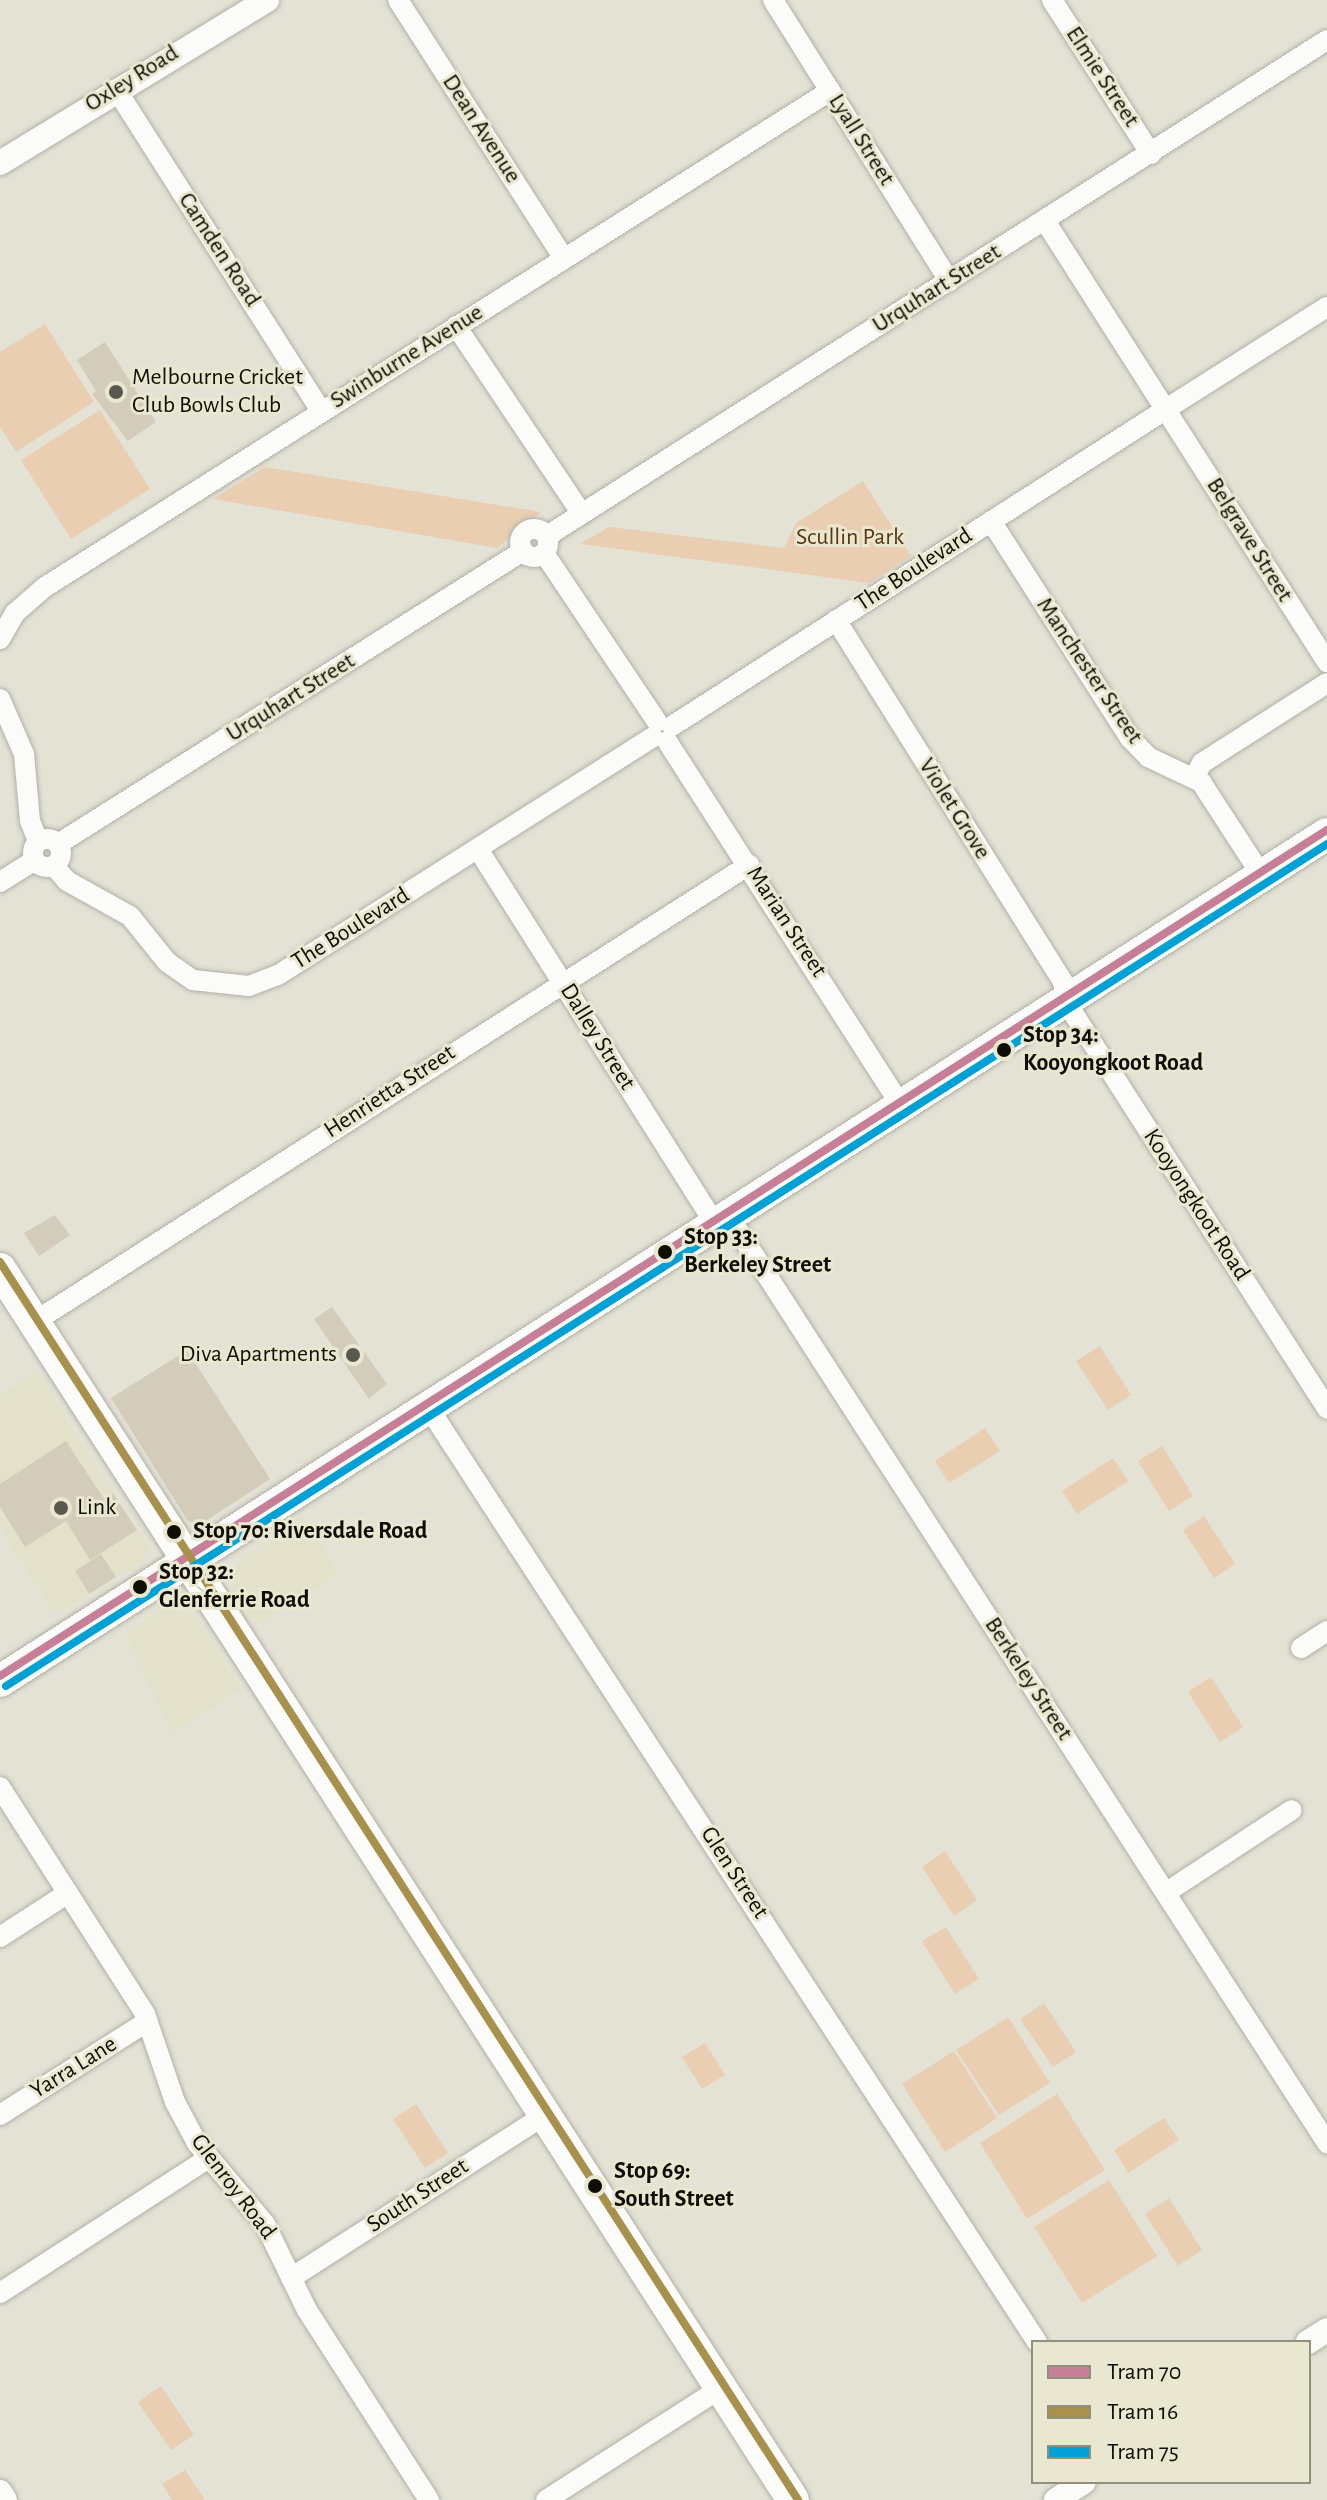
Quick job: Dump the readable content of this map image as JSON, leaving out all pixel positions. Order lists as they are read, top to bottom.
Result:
{
  "streets": {
    "street": [
      "Elmie Street",
      "Oxley Road",
      "Dean Avenue",
      "Lyall Street",
      "Camden Road",
      "Urquhart Street",
      "Swinburne Avenue",
      "Belgrave Street",
      "The Boulevard",
      "Manchester Street",
      "Violet Grove",
      "Marian Street",
      "Dalley Street",
      "Henrietta Street",
      "Kooyongkoot Road",
      "Berkeley Street",
      "Glen Street",
      "Yarra Lane",
      "Glenroy Road",
      "South Street"
    ]
  },
  "crossings": [
    ["Elmie Street", "Urquhart Street"],
    ["Oxley Road", "Camden Road"],
    ["Dean Avenue", "Swinburne Avenue"],
    ["Lyall Street", "Urquhart Street"],
    ["Lyall Street", "Swinburne Avenue"],
    ["Camden Road", "Swinburne Avenue"],
    ["Urquhart Street", "Belgrave Street"],
    ["Urquhart Street", "The Boulevard"],
    ["Urquhart Street", "Marian Street"],
    ["Belgrave Street", "The Boulevard"],
    ["The Boulevard", "Manchester Street"],
    ["The Boulevard", "Violet Grove"],
    ["The Boulevard", "Marian Street"],
    ["The Boulevard", "Dalley Street"],
    ["Violet Grove", "Kooyongkoot Road"],
    ["Marian Street", "Henrietta Street"],
    ["Dalley Street", "Henrietta Street"],
    ["Dalley Street", "Berkeley Street"],
    ["Yarra Lane", "Glenroy Road"],
    ["Glenroy Road", "South Street"]
  ],
  "parks": ["Scullin Park"],
  "places": [
    "Melbourne Cricket Club Bowls Club",
    "Stop 34: Kooyongkoot Road",
    "Stop 33: Berkeley Street",
    "Diva Apartments",
    "Link",
    "Stop 70: Riversdale Road",
    "Stop 32: Glenferrie Road",
    "Stop 69: South Street"
  ],
  "lines": ["tram line 70", "tram line 75", "tram line 16"],
  "legend": ["Tram 70", "Tram 16", "Tram 75"]
}
